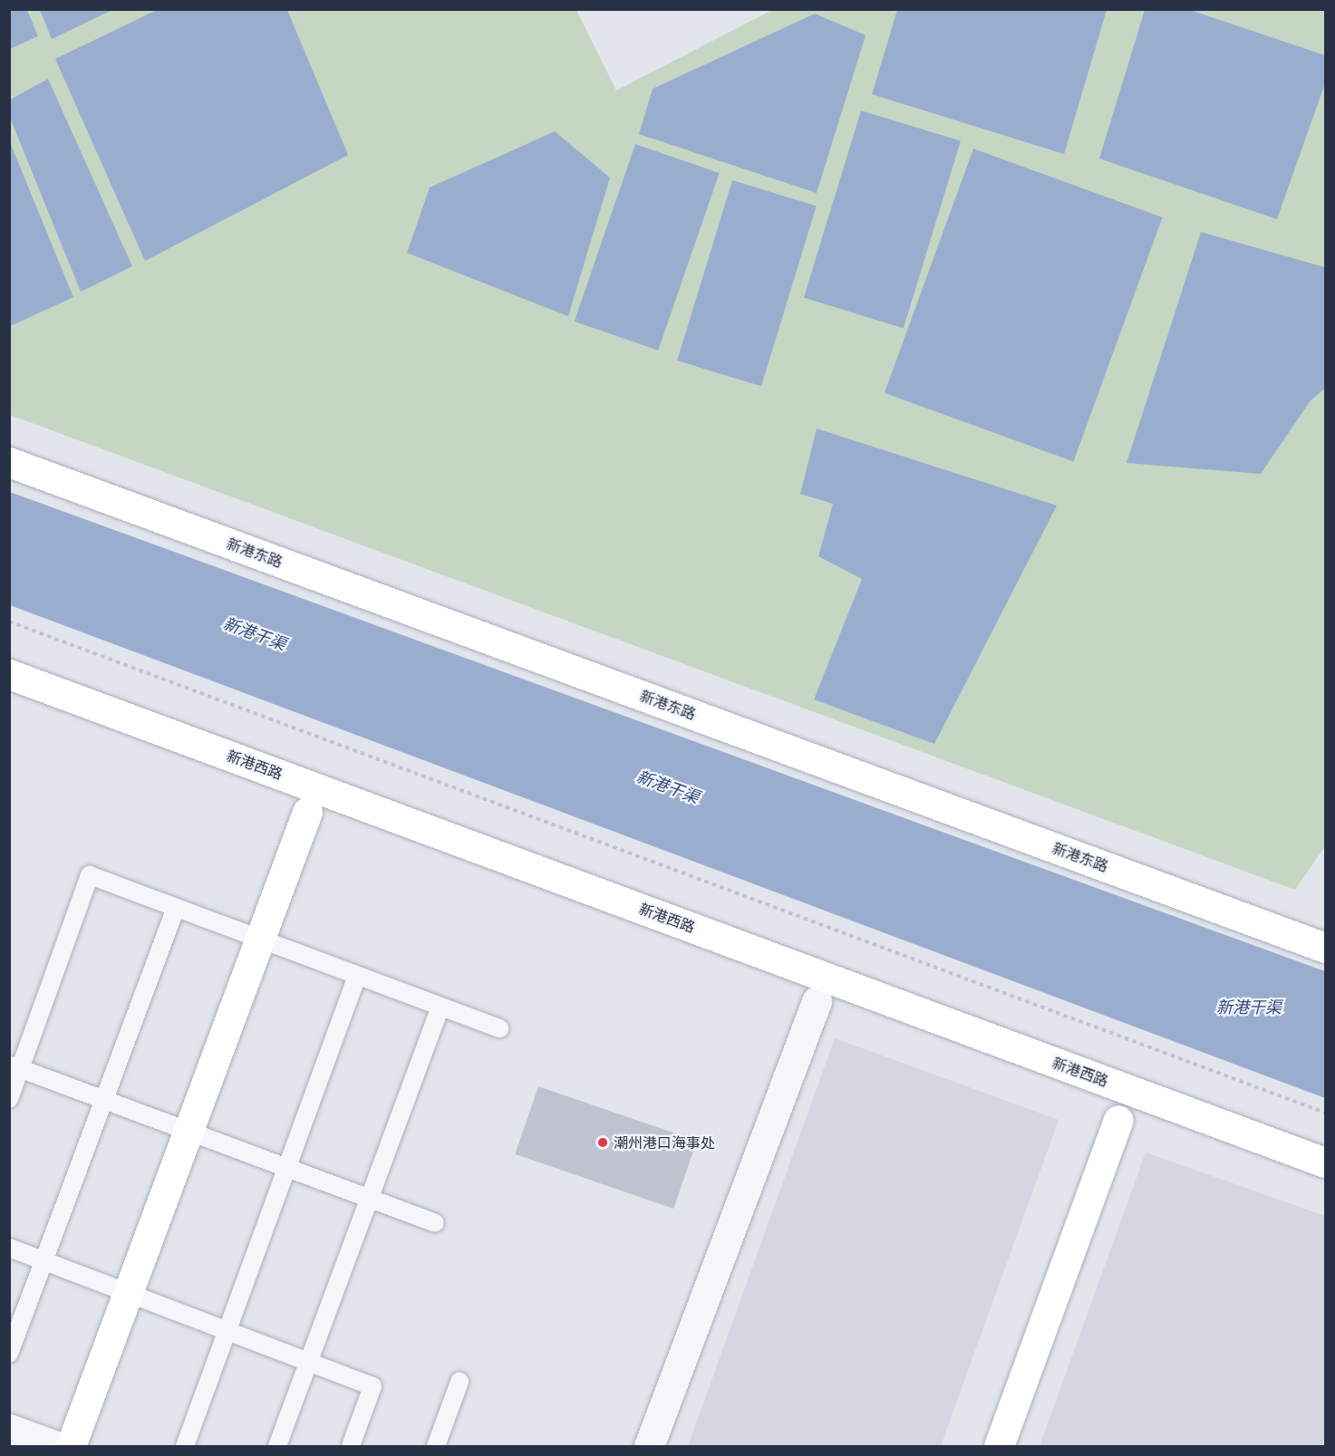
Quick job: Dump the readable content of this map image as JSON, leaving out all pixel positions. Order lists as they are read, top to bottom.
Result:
{
  "streets": {
    "main road": ["新港东路", "新港西路"]
  },
  "water": ["新港干渠"],
  "places": ["潮州港口海事处"]
}
